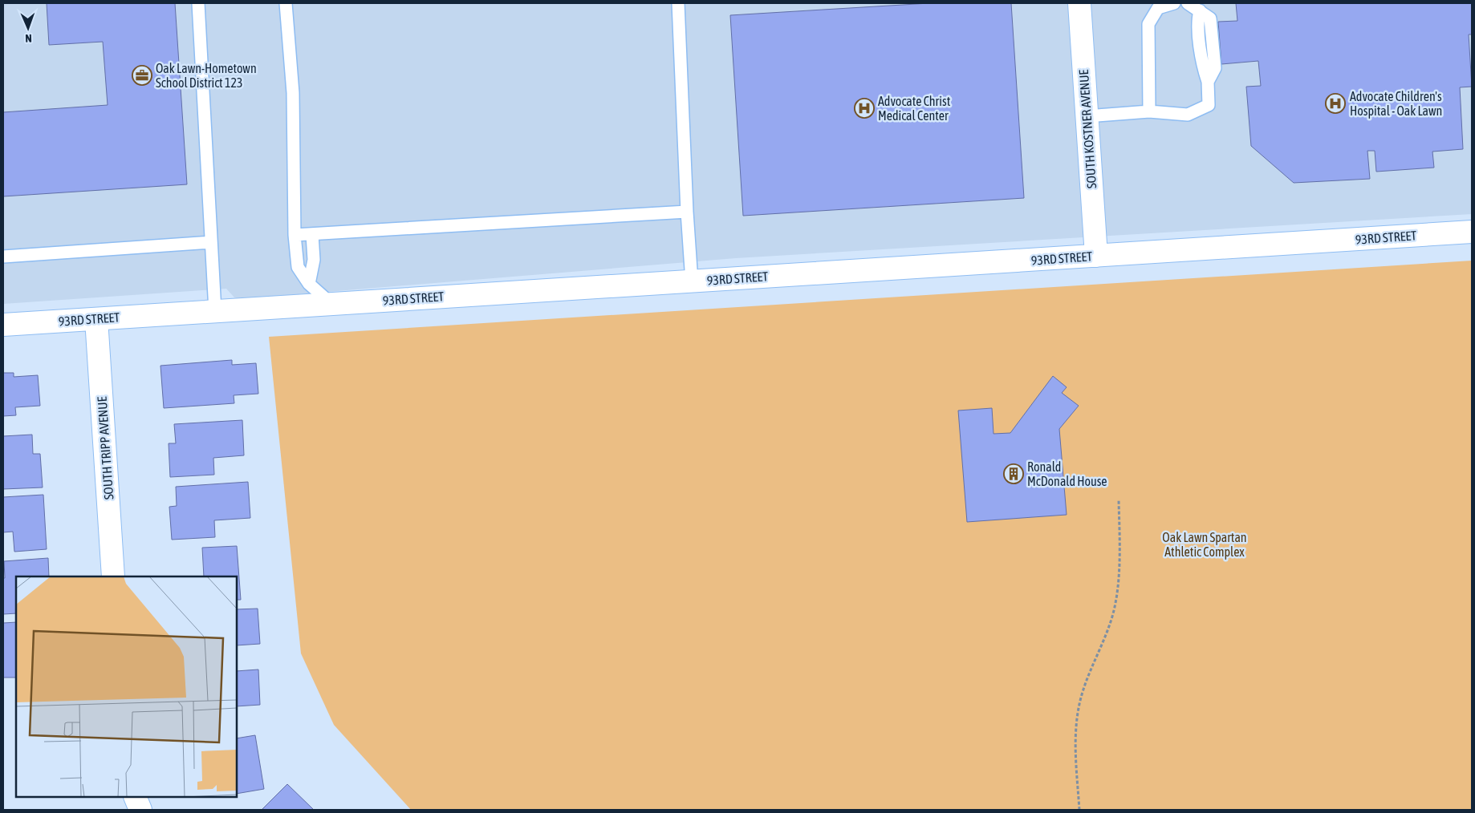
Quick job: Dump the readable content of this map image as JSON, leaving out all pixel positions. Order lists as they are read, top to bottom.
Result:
{
  "streets": {
    "street": ["SOUTH KOSTNER AVENUE", "93RD STREET", "SOUTH TRIPP AVENUE"]
  },
  "crossings": [
    ["SOUTH KOSTNER AVENUE", "93RD STREET"],
    ["93RD STREET", "SOUTH TRIPP AVENUE"]
  ],
  "parks": ["Oak Lawn Spartan Athletic Complex"],
  "places": {
    "office": ["Oak Lawn-Hometown School District 123"],
    "hospital": ["Advocate Children's Hospital - Oak Lawn", "Advocate Christ Medical Center"],
    "building": ["Ronald McDonald House"]
  },
  "north": "bottom"
}
